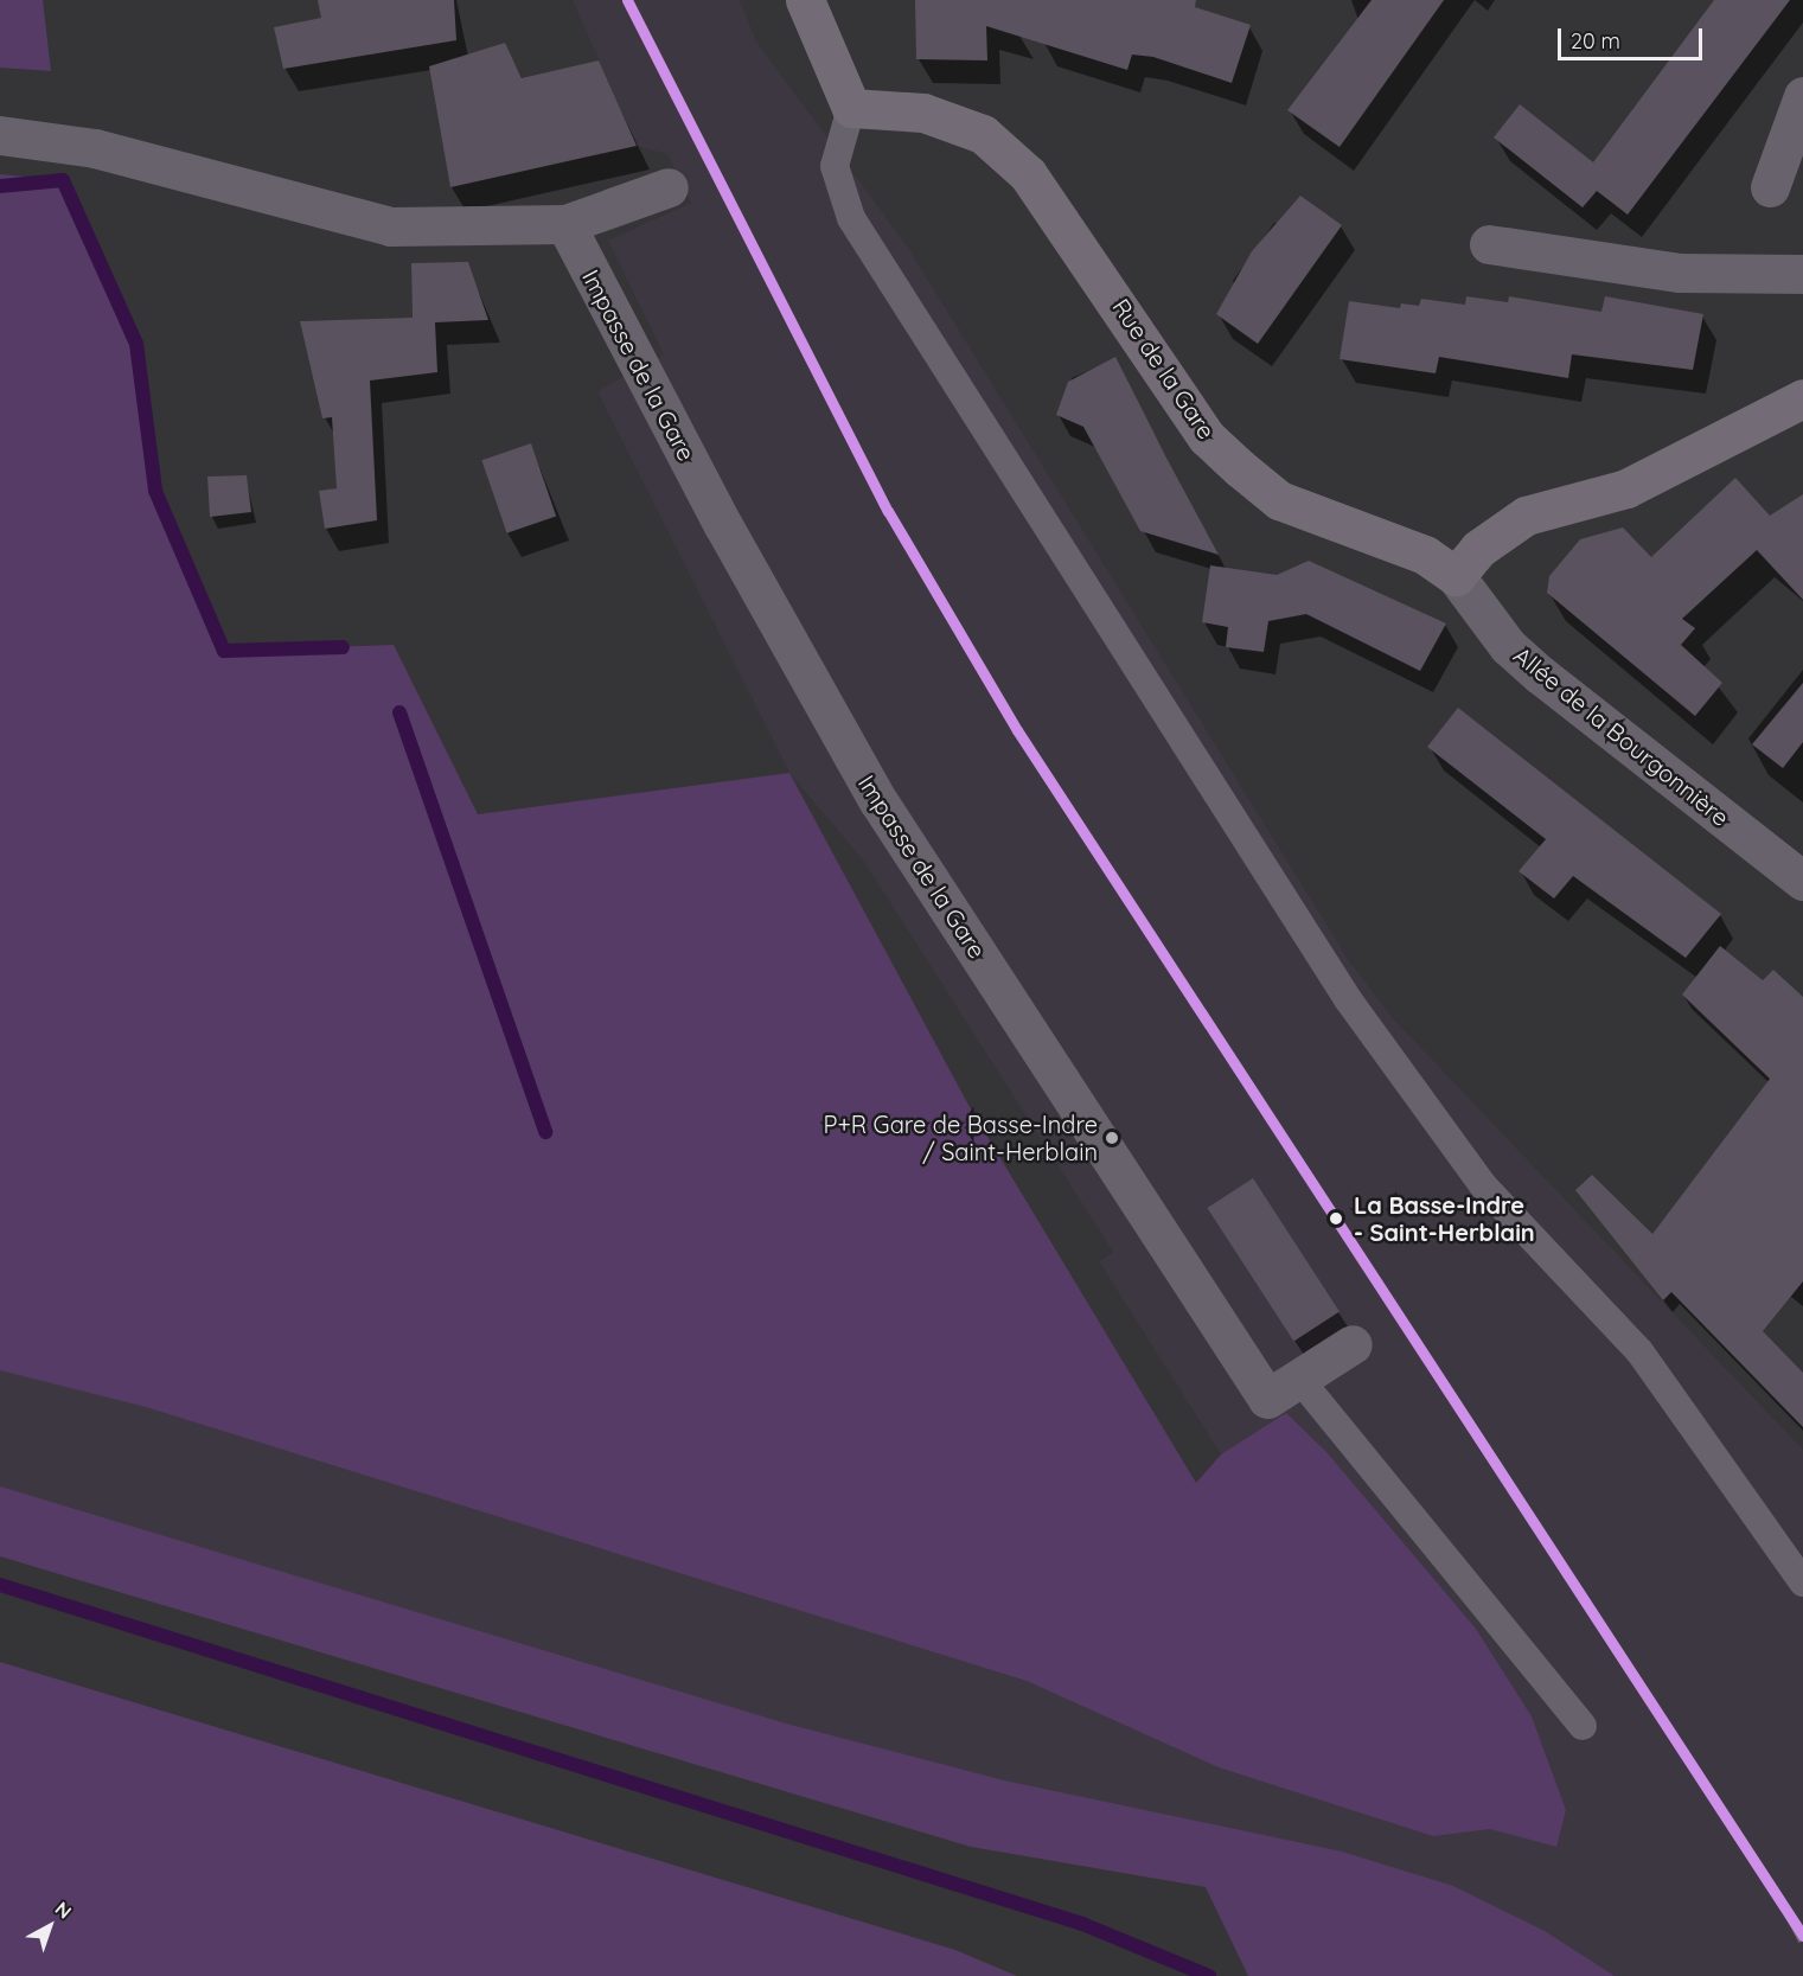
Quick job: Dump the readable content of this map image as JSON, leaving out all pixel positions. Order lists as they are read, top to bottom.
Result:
{
  "streets": {
    "street": ["Impasse de la Gare", "Rue de la Gare", "Allée de la Bourgonnière"]
  },
  "crossings": [
    ["Rue de la Gare", "Allée de la Bourgonnière"]
  ],
  "places": ["P+R Gare de Basse-Indre / Saint-Herblain", "La Basse-Indre - Saint-Herblain"],
  "scale_bar": "20 m",
  "north": "top right"
}
